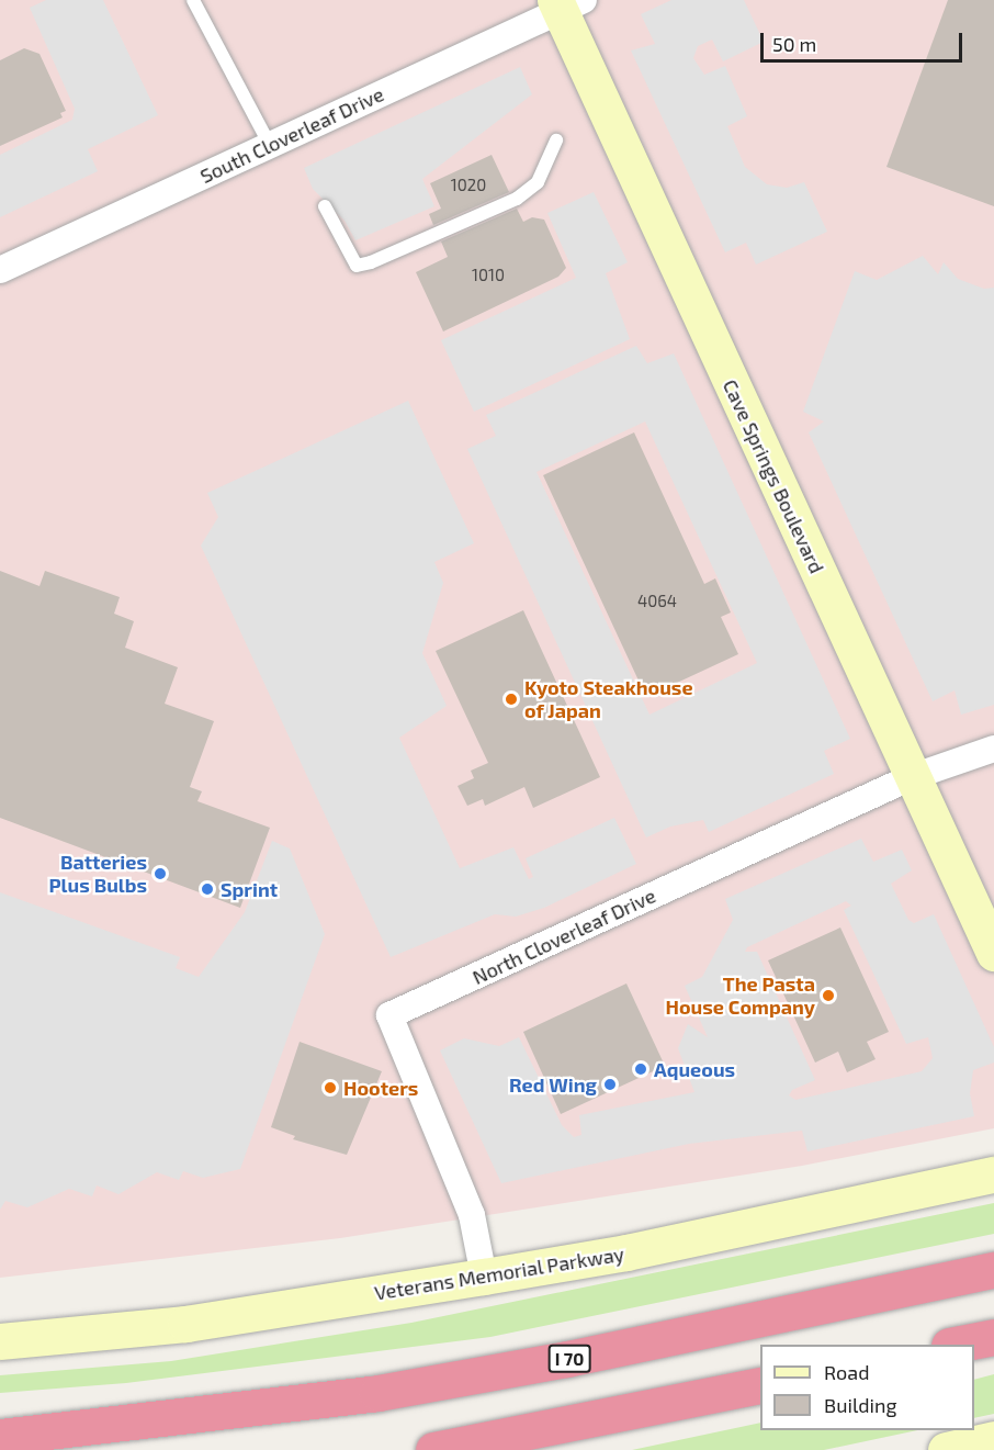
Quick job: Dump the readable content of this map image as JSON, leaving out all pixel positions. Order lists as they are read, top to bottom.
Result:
{
  "streets": {
    "highway": ["I 70"],
    "street": [
      "South Cloverleaf Drive",
      "Cave Springs Boulevard",
      "North Cloverleaf Drive",
      "Veterans Memorial Parkway"
    ]
  },
  "crossings": [
    ["South Cloverleaf Drive", "Cave Springs Boulevard"],
    ["Cave Springs Boulevard", "North Cloverleaf Drive"],
    ["North Cloverleaf Drive", "Veterans Memorial Parkway"]
  ],
  "places": [
    "Kyoto Steakhouse of Japan",
    "Batteries Plus Bulbs",
    "Sprint",
    "The Pasta House Company",
    "Aqueous",
    "Red Wing",
    "Hooters"
  ],
  "house_numbers": ["1020", "1010", "4064"],
  "legend": ["Road", "Building"],
  "scale_bar": "50 m"
}
